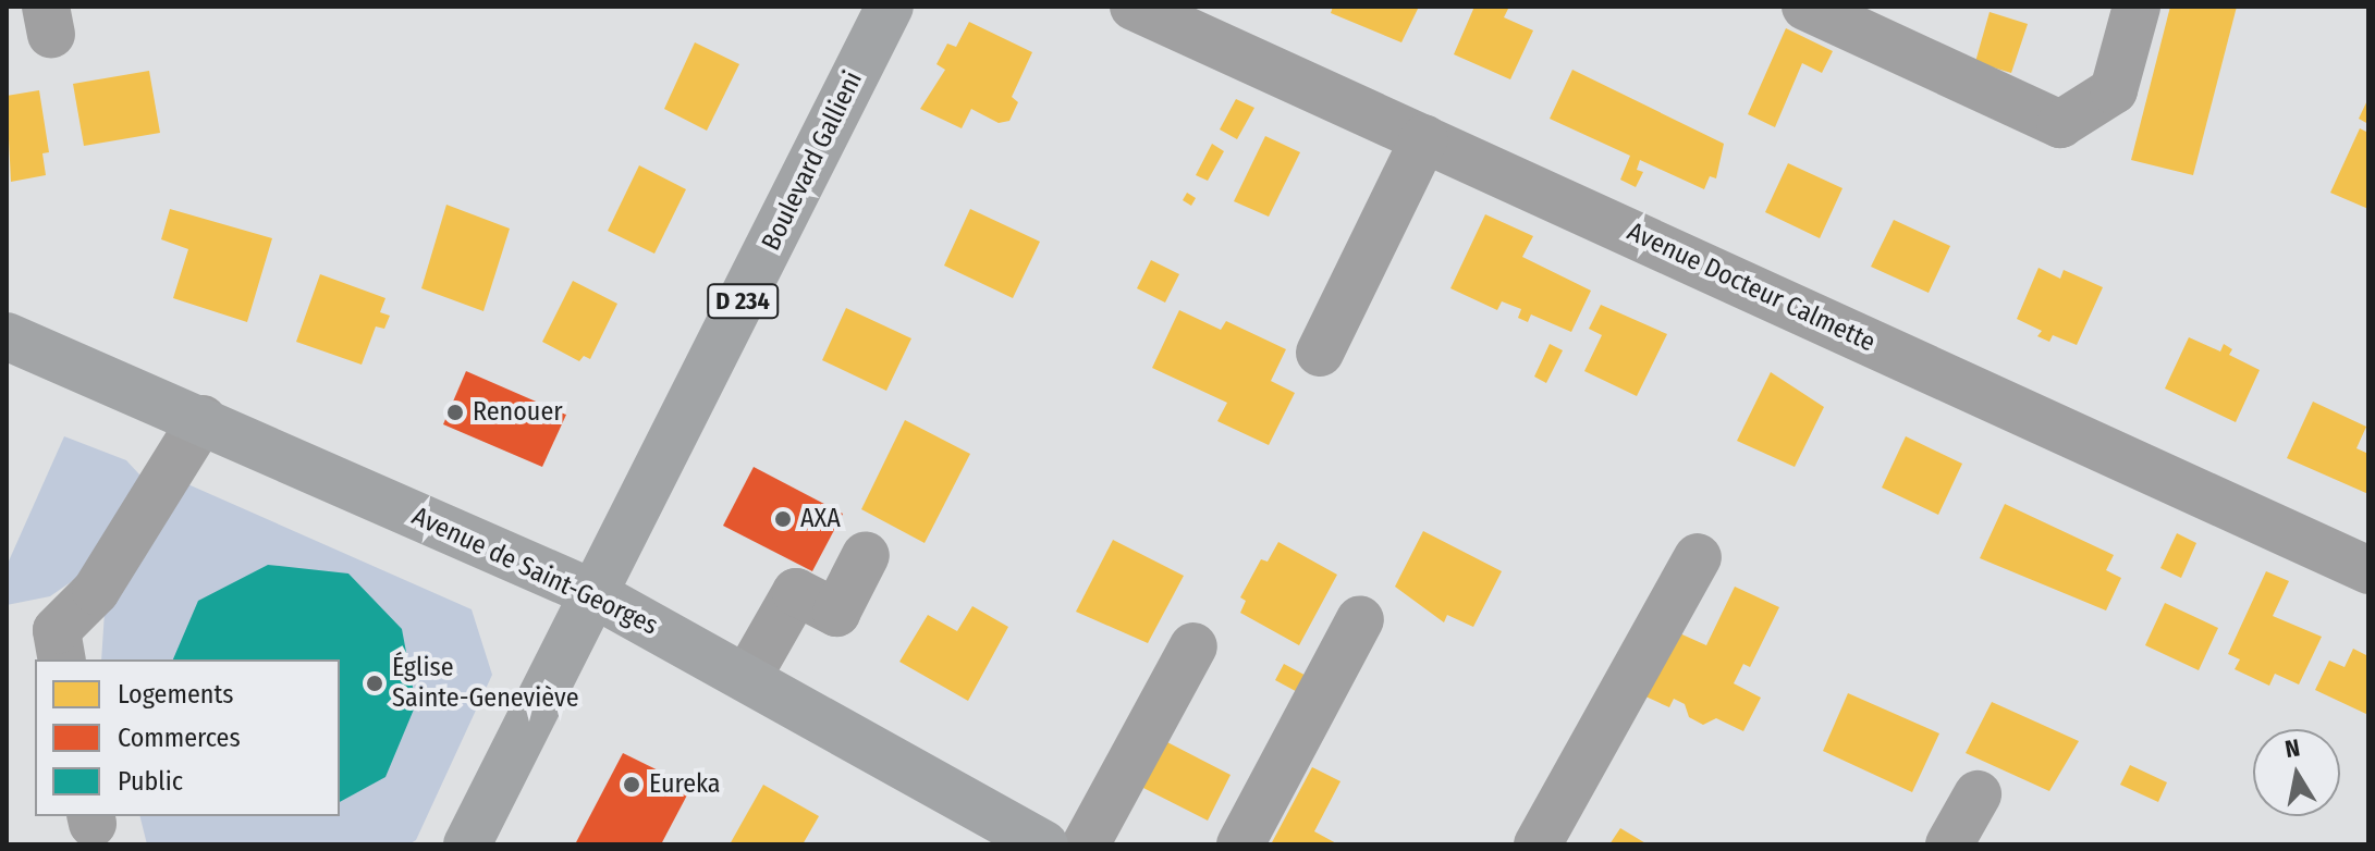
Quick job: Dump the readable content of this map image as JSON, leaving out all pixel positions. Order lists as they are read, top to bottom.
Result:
{
  "streets": {
    "main road": ["Boulevard Gallieni", "D 234", "Avenue de Saint-Georges"],
    "street": ["Avenue Docteur Calmette"]
  },
  "crossings": [
    ["Boulevard Gallieni", "D 234"],
    ["Boulevard Gallieni", "Avenue de Saint-Georges"],
    ["D 234", "Avenue de Saint-Georges"]
  ],
  "places": [
    "Renouer",
    "AXA",
    "Église Sainte-Geneviève",
    "Eureka"
  ],
  "legend": ["Logements", "Commerces", "Public"],
  "north": "top"
}
